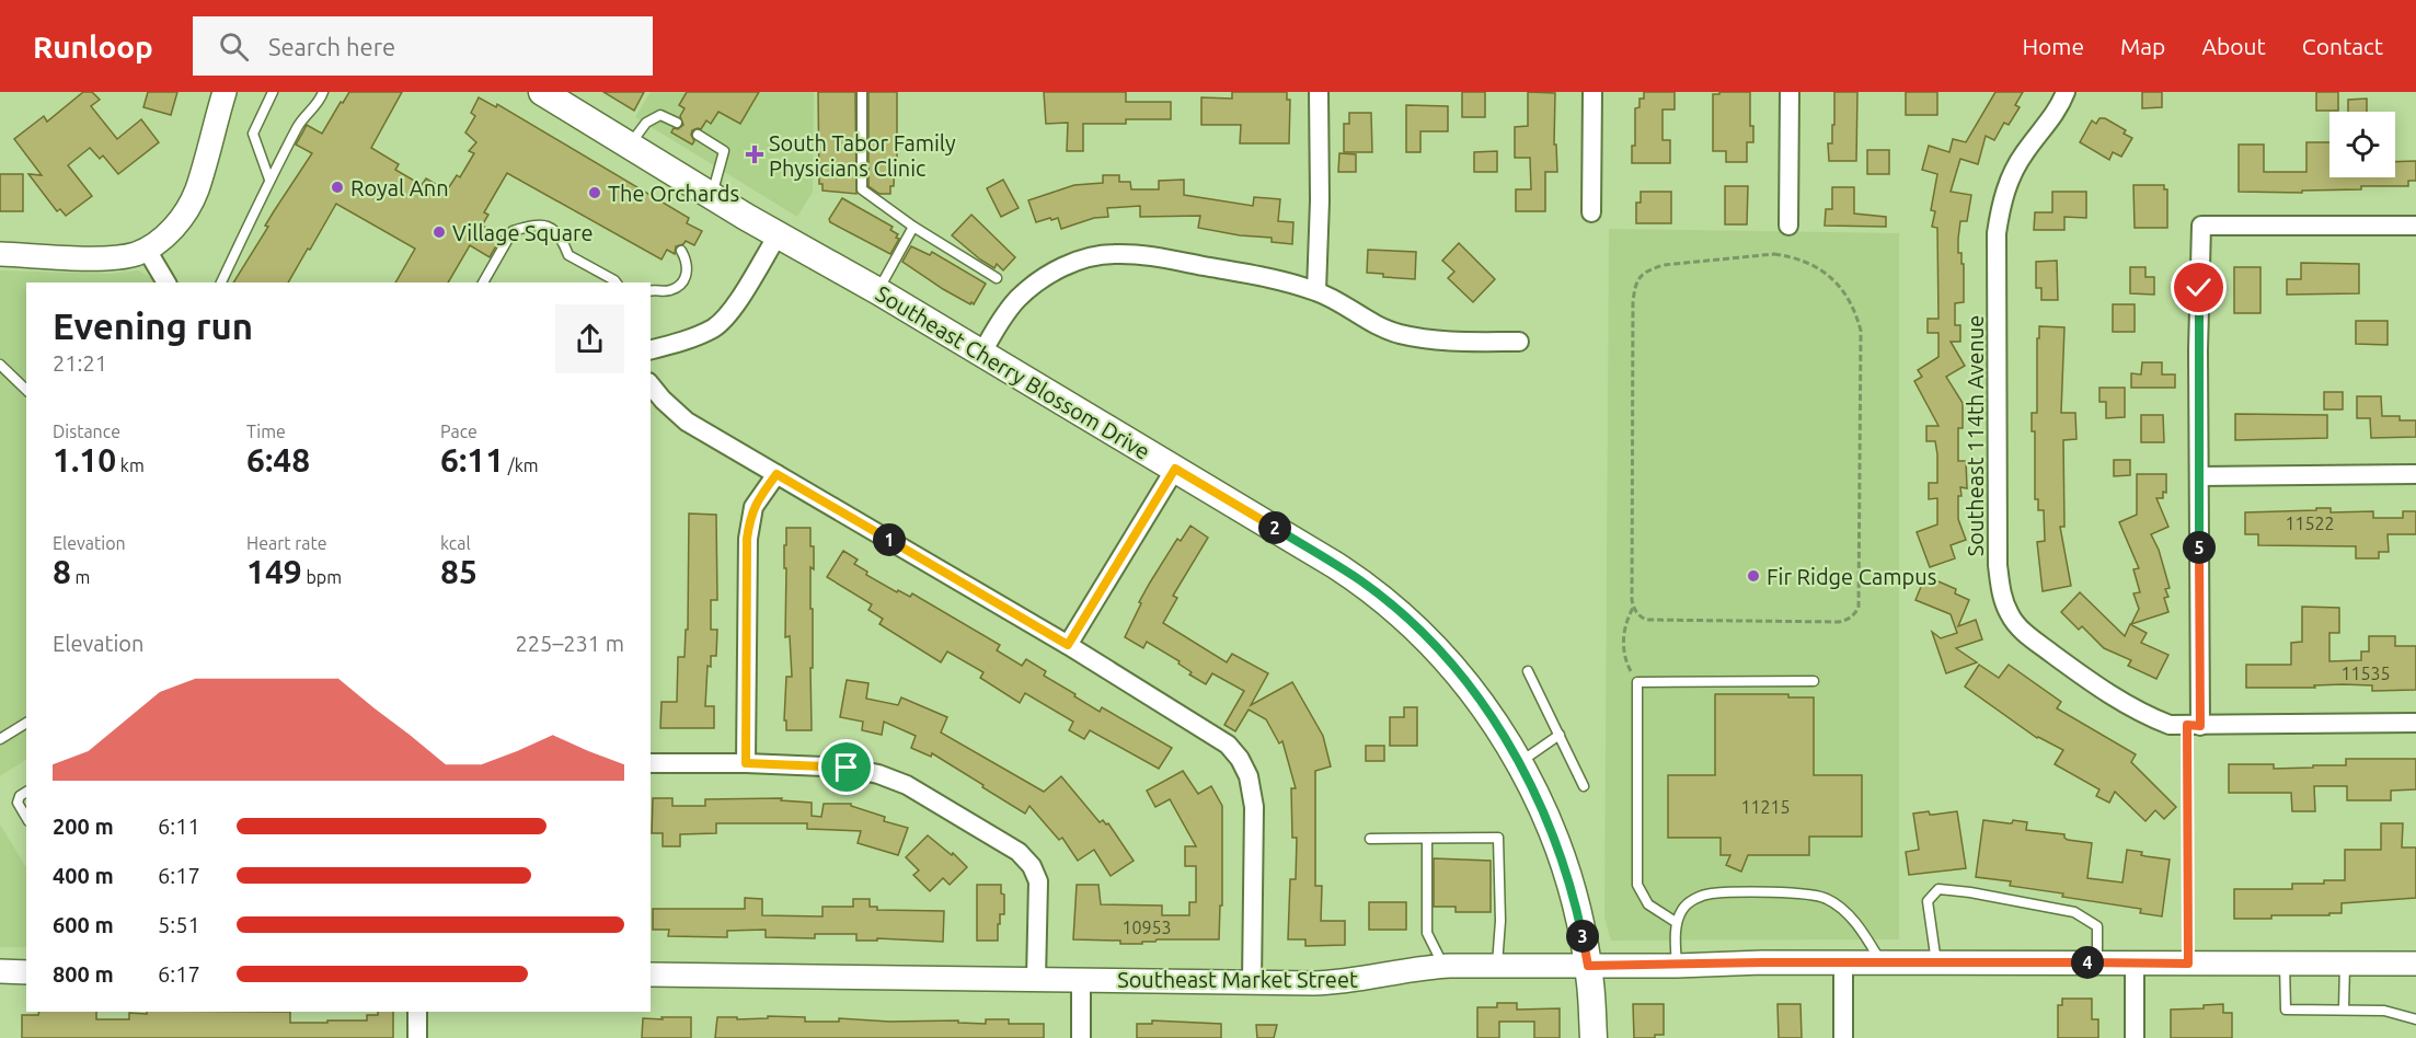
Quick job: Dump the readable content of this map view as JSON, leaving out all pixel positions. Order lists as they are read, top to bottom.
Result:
{
  "streets": {
    "main road": ["Southeast Cherry Blossom Drive"],
    "street": ["Southeast 114th Avenue", "Southeast Market Street"]
  },
  "crossings": [
    ["Southeast Cherry Blossom Drive", "Southeast Market Street"]
  ],
  "places": {
    "health": ["South Tabor Family Physicians Clinic"],
    "other": [
      "Royal Ann",
      "The Orchards",
      "Village Square",
      "Fir Ridge Campus"
    ]
  },
  "house_numbers": [
    "11522",
    "11535",
    "11215",
    "10953"
  ],
  "page": {
    "header": "Runloop",
    "search": "Search here",
    "nav": [
      "Home",
      "Map",
      "About",
      "Contact"
    ],
    "heading": ["Evening run", "21:21"],
    "stats": [
      ["Distance", "1.10 km"],
      ["Time", "6:48"],
      ["Pace", "6:11 /km"],
      ["Elevation", "8 m"],
      ["Heart rate", "149 bpm"],
      ["kcal", "85"]
    ],
    "pins": [
      "2",
      "1",
      "5",
      "3",
      "4"
    ],
    "chart": ["Elevation", "225–231 m"],
    "list": [
      {
        "name": "200 m",
        "note": "6:11"
      },
      {
        "name": "400 m",
        "note": "6:17"
      },
      {
        "name": "600 m",
        "note": "5:51"
      },
      {
        "name": "800 m",
        "note": "6:17"
      }
    ]
  }
}
